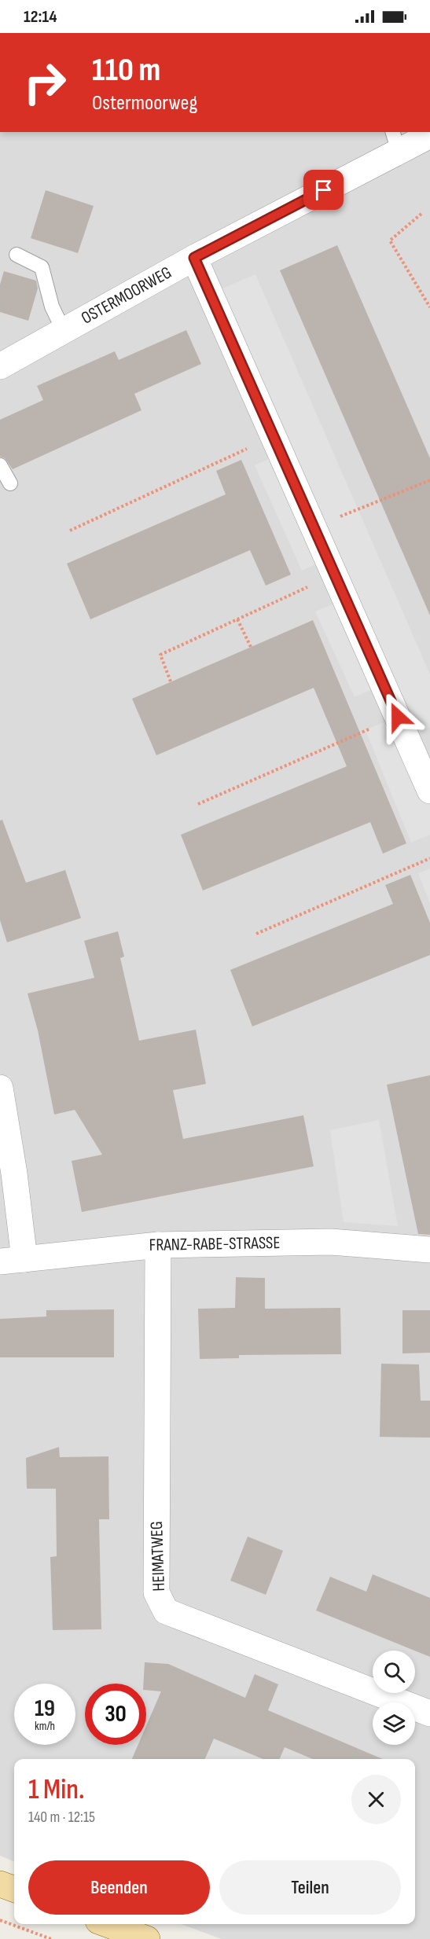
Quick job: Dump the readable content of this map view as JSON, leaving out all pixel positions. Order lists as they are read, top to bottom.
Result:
{
  "streets": {
    "street": ["OSTERMOORWEG", "FRANZ-RABE-STRASSE", "HEIMATWEG"]
  },
  "crossings": [
    ["FRANZ-RABE-STRASSE", "HEIMATWEG"]
  ],
  "page": {
    "status": "12:14",
    "turn": ["110 m", "Ostermoorweg"],
    "speed": "19 km/h",
    "limit": "30",
    "heading": ["1 Min.", "140 m · 12:15"],
    "buttons": ["Beenden", "Teilen"]
  }
}
